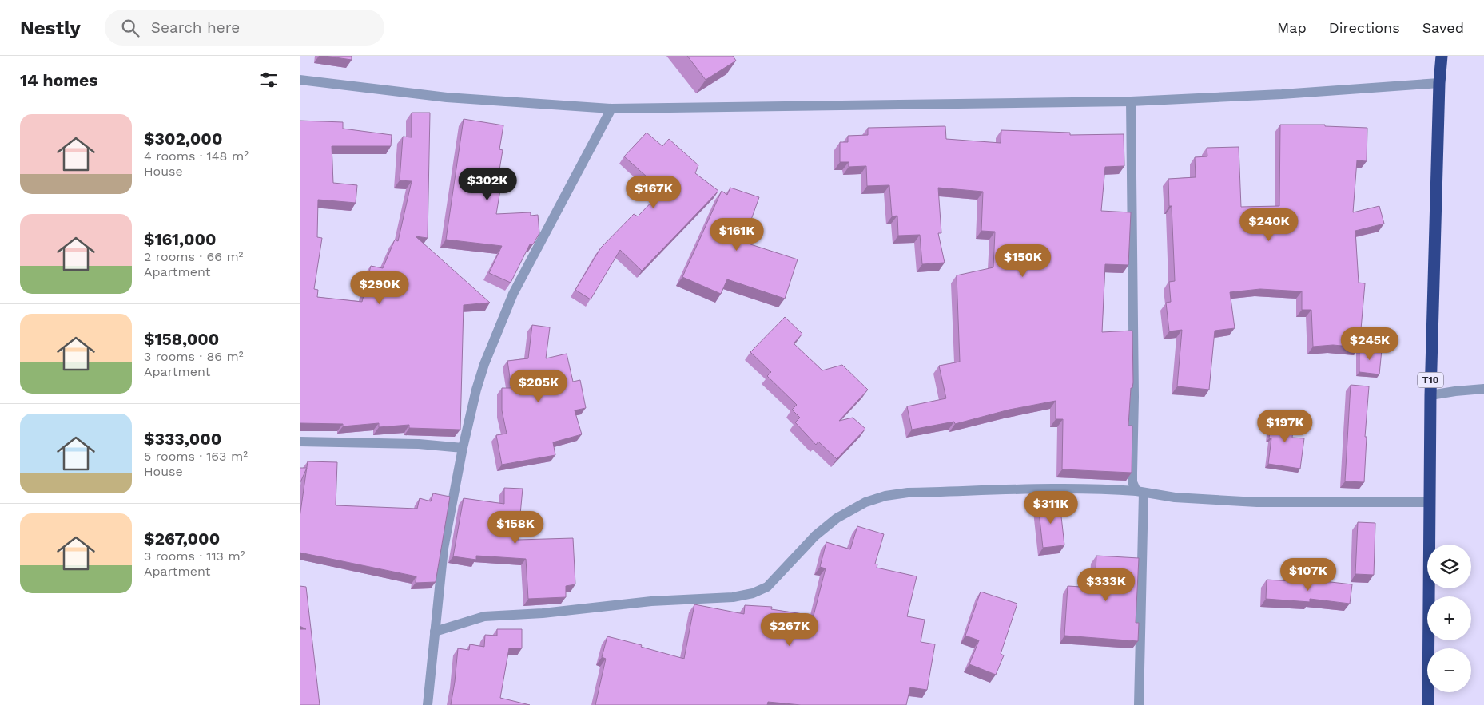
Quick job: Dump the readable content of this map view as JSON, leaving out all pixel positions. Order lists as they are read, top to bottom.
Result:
{
  "streets": {
    "highway": ["T10"]
  },
  "page": {
    "header": "Nestly",
    "search": "Search here",
    "nav": ["Map", "Directions", "Saved"],
    "heading": "14 homes",
    "list": [
      {
        "name": "$302,000",
        "note": "4 rooms · 148 m² · House"
      },
      {
        "name": "$161,000",
        "note": "2 rooms · 66 m² · Apartment"
      },
      {
        "name": "$158,000",
        "note": "3 rooms · 86 m² · Apartment"
      },
      {
        "name": "$333,000",
        "note": "5 rooms · 163 m² · House"
      },
      {
        "name": "$267,000",
        "note": "3 rooms · 113 m² · Apartment"
      }
    ],
    "price": [
      "$302K",
      "$167K",
      "$240K",
      "$161K",
      "$150K",
      "$290K",
      "$245K",
      "$205K",
      "$197K",
      "$311K",
      "$158K",
      "$107K",
      "$333K",
      "$267K"
    ],
    "map_buttons": ["+", "−"]
  }
}
